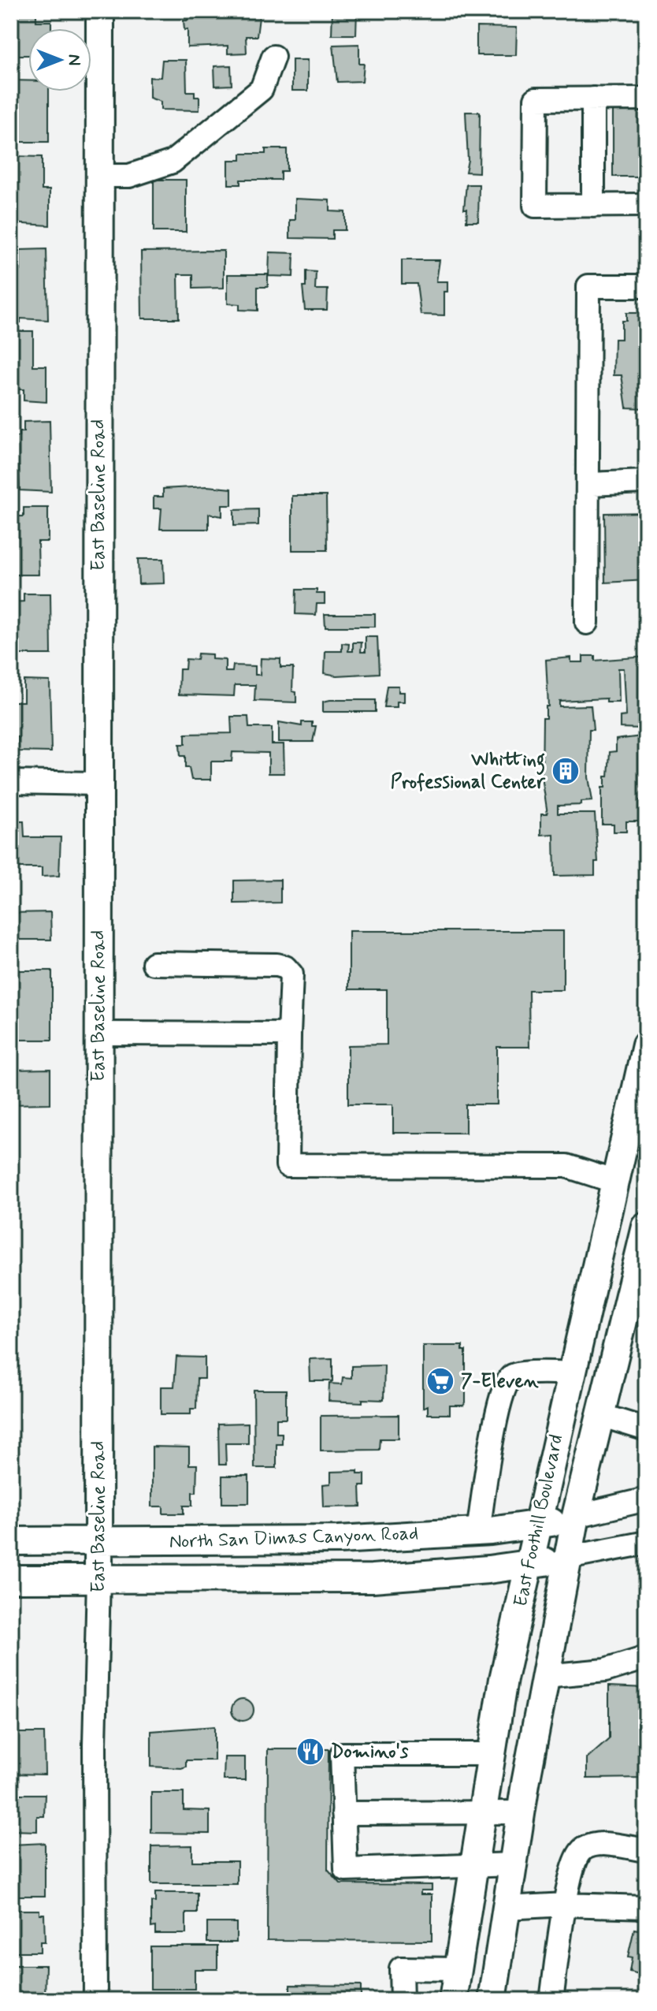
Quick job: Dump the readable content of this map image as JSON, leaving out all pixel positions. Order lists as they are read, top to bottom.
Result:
{
  "streets": {
    "main road": ["East Baseline Road", "East Foothill Boulevard", "North San Dimas Canyon Road"]
  },
  "crossings": [
    ["East Baseline Road", "North San Dimas Canyon Road"],
    ["East Foothill Boulevard", "North San Dimas Canyon Road"]
  ],
  "places": {
    "building": ["Whitting Professional Center"],
    "supermarket": ["7-Eleven"],
    "restaurant": ["Domino's"]
  },
  "north": "right"
}
